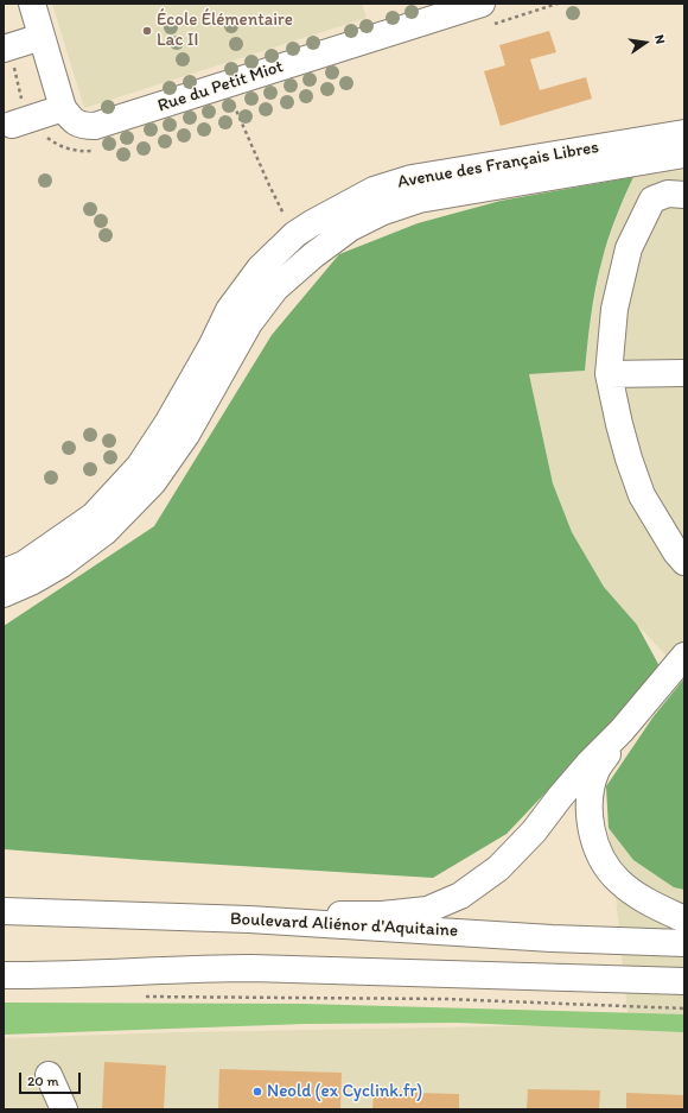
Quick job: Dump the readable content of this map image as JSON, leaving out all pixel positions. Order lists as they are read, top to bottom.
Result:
{
  "streets": {
    "main road": ["Rue du Petit Miot", "Avenue des Français Libres", "Boulevard Aliénor d'Aquitaine"]
  },
  "places": ["École Élémentaire Lac II", "Neold (ex Cyclink.fr)"],
  "scale_bar": "20 m",
  "north": "right"
}
